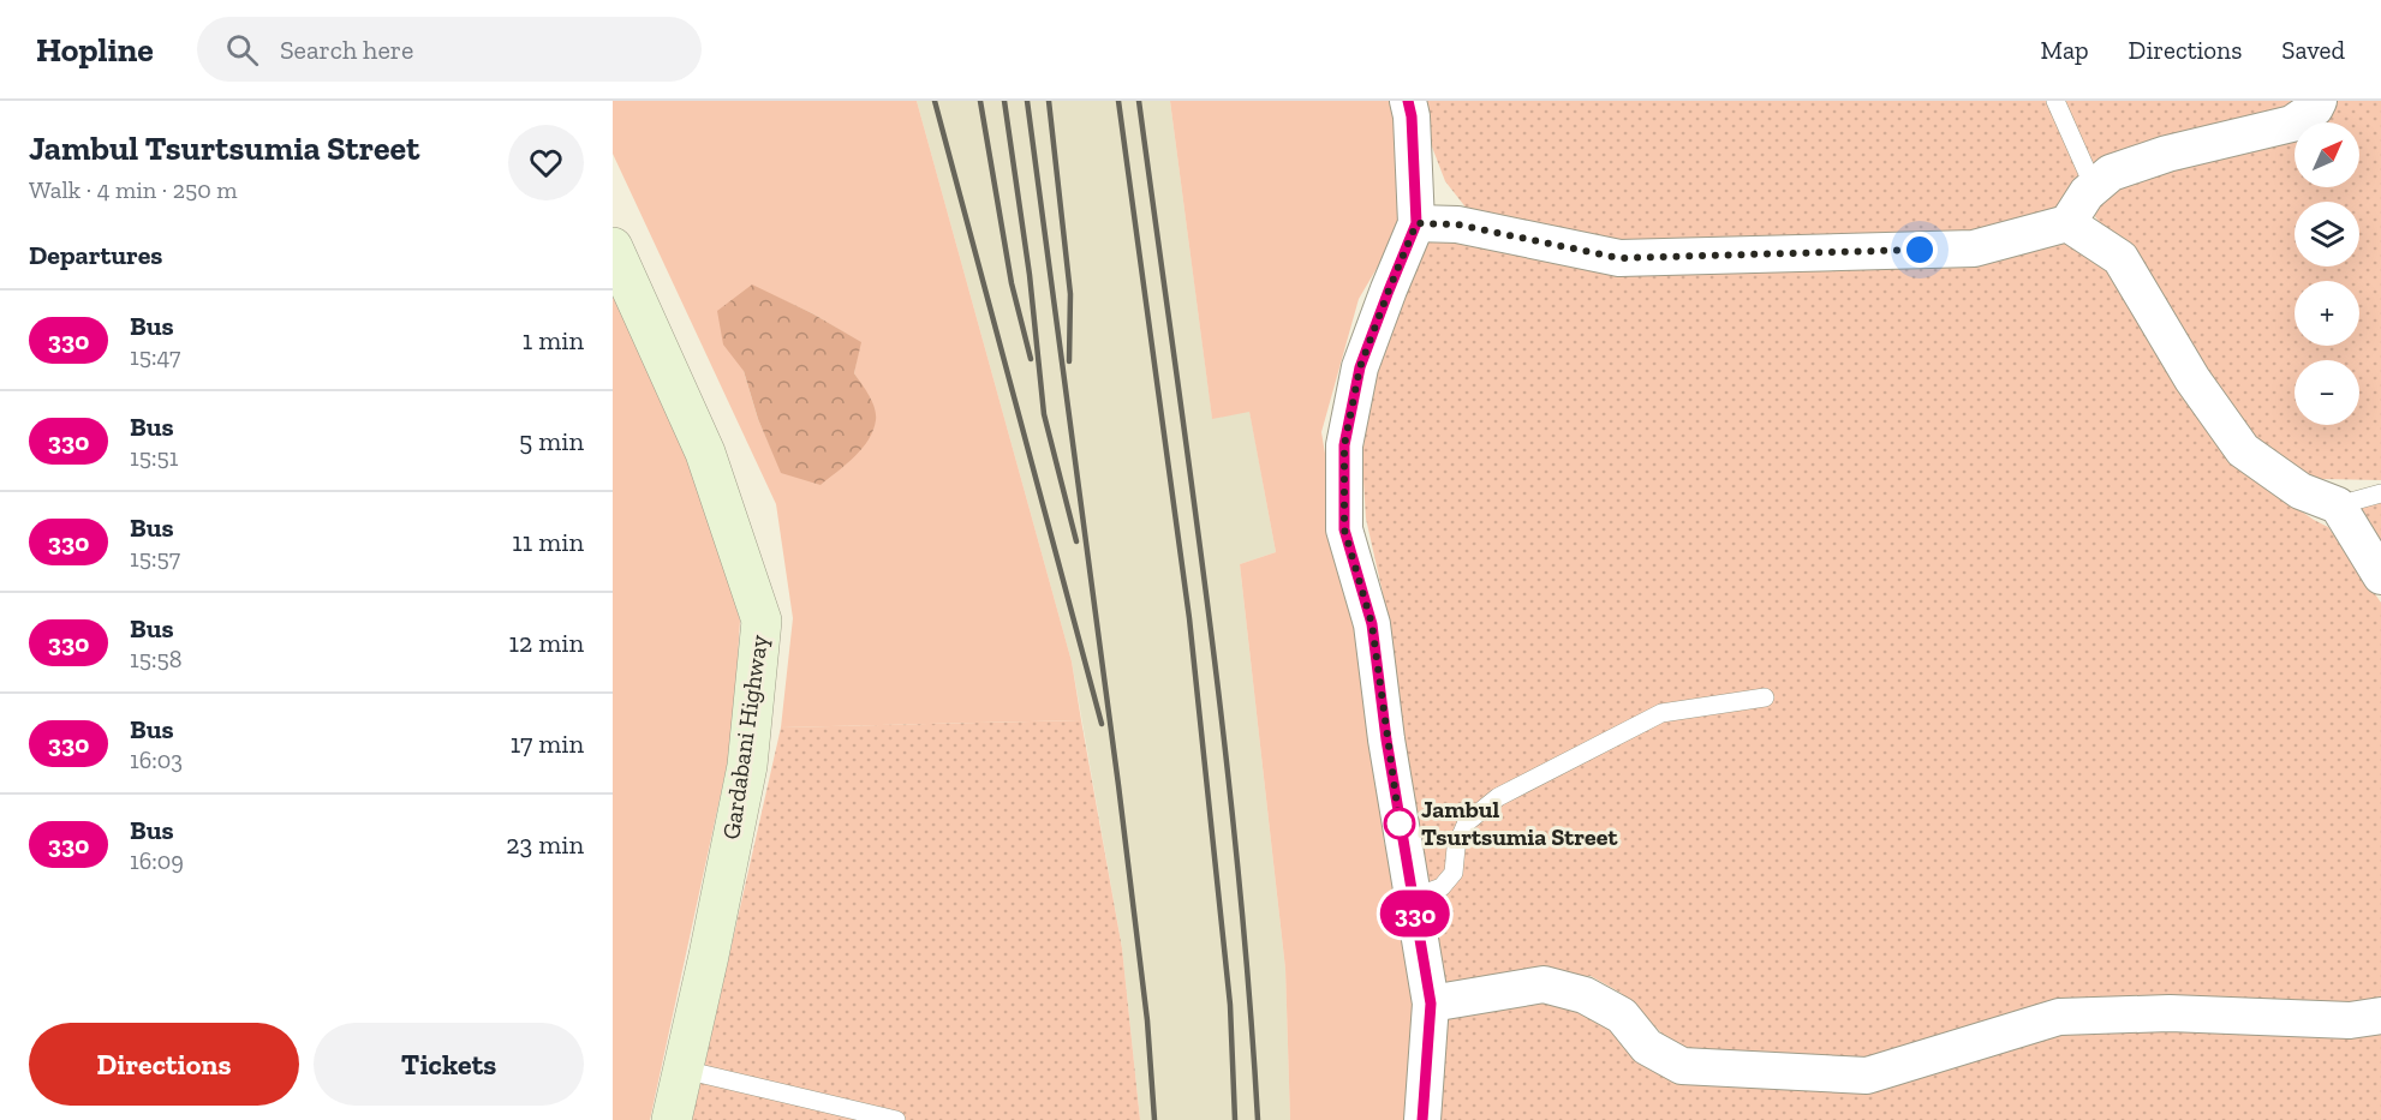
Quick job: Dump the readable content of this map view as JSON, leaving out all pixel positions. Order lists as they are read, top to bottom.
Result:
{
  "streets": {
    "main road": ["Gardabani Highway"]
  },
  "places": ["Jambul Tsurtsumia Street"],
  "lines": ["bus line 330"],
  "north": "top right",
  "page": {
    "header": "Hopline",
    "search": "Search here",
    "nav": ["Map", "Directions", "Saved"],
    "heading": [
      ["Jambul Tsurtsumia Street", "Walk · 4 min · 250 m"],
      "Departures"
    ],
    "on_map": "330",
    "map_buttons": ["+", "−"],
    "list": [
      {
        "mark": "330",
        "name": "Bus",
        "note": "15:47",
        "value": "1 min"
      },
      {
        "mark": "330",
        "name": "Bus",
        "note": "15:51",
        "value": "5 min"
      },
      {
        "mark": "330",
        "name": "Bus",
        "note": "15:57",
        "value": "11 min"
      },
      {
        "mark": "330",
        "name": "Bus",
        "note": "15:58",
        "value": "12 min"
      },
      {
        "mark": "330",
        "name": "Bus",
        "note": "16:03",
        "value": "17 min"
      },
      {
        "mark": "330",
        "name": "Bus",
        "note": "16:09",
        "value": "23 min"
      }
    ],
    "buttons": ["Directions", "Tickets"]
  }
}
